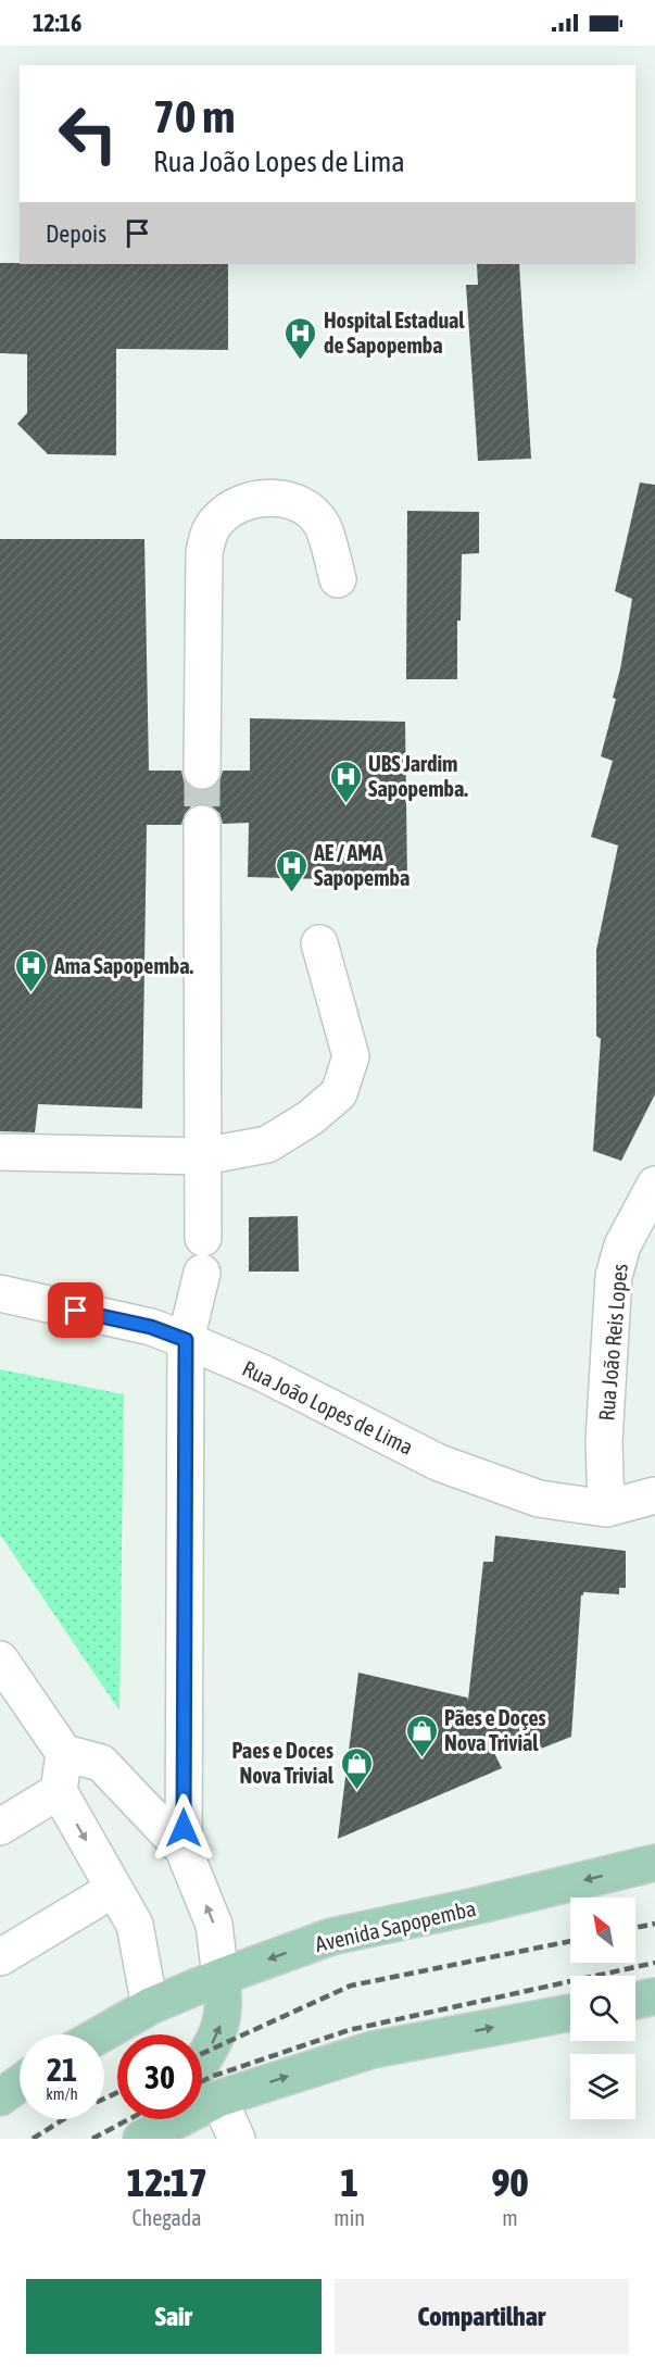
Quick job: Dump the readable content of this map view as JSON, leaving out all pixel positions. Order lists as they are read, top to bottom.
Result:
{
  "streets": {
    "main road": ["Avenida Sapopemba"],
    "street": ["Rua João Reis Lopes", "Rua João Lopes de Lima"]
  },
  "crossings": [
    ["Rua João Reis Lopes", "Rua João Lopes de Lima"]
  ],
  "places": {
    "hospital": [
      "Hospital Estadual de Sapopemba",
      "UBS Jardim Sapopemba.",
      "AE / AMA Sapopemba",
      "Ama Sapopemba."
    ],
    "shop": ["Pães e Doçes Nova Trivial", "Paes e Doces Nova Trivial"]
  },
  "north": "top left",
  "page": {
    "status": "12:16",
    "turn": ["70 m", "Rua João Lopes de Lima"],
    "then": "Depois",
    "speed": "21 km/h",
    "limit": "30",
    "eta": [
      "12:17",
      "Chegada",
      "1",
      "min",
      "90",
      "m"
    ],
    "buttons": ["Sair", "Compartilhar"]
  }
}
